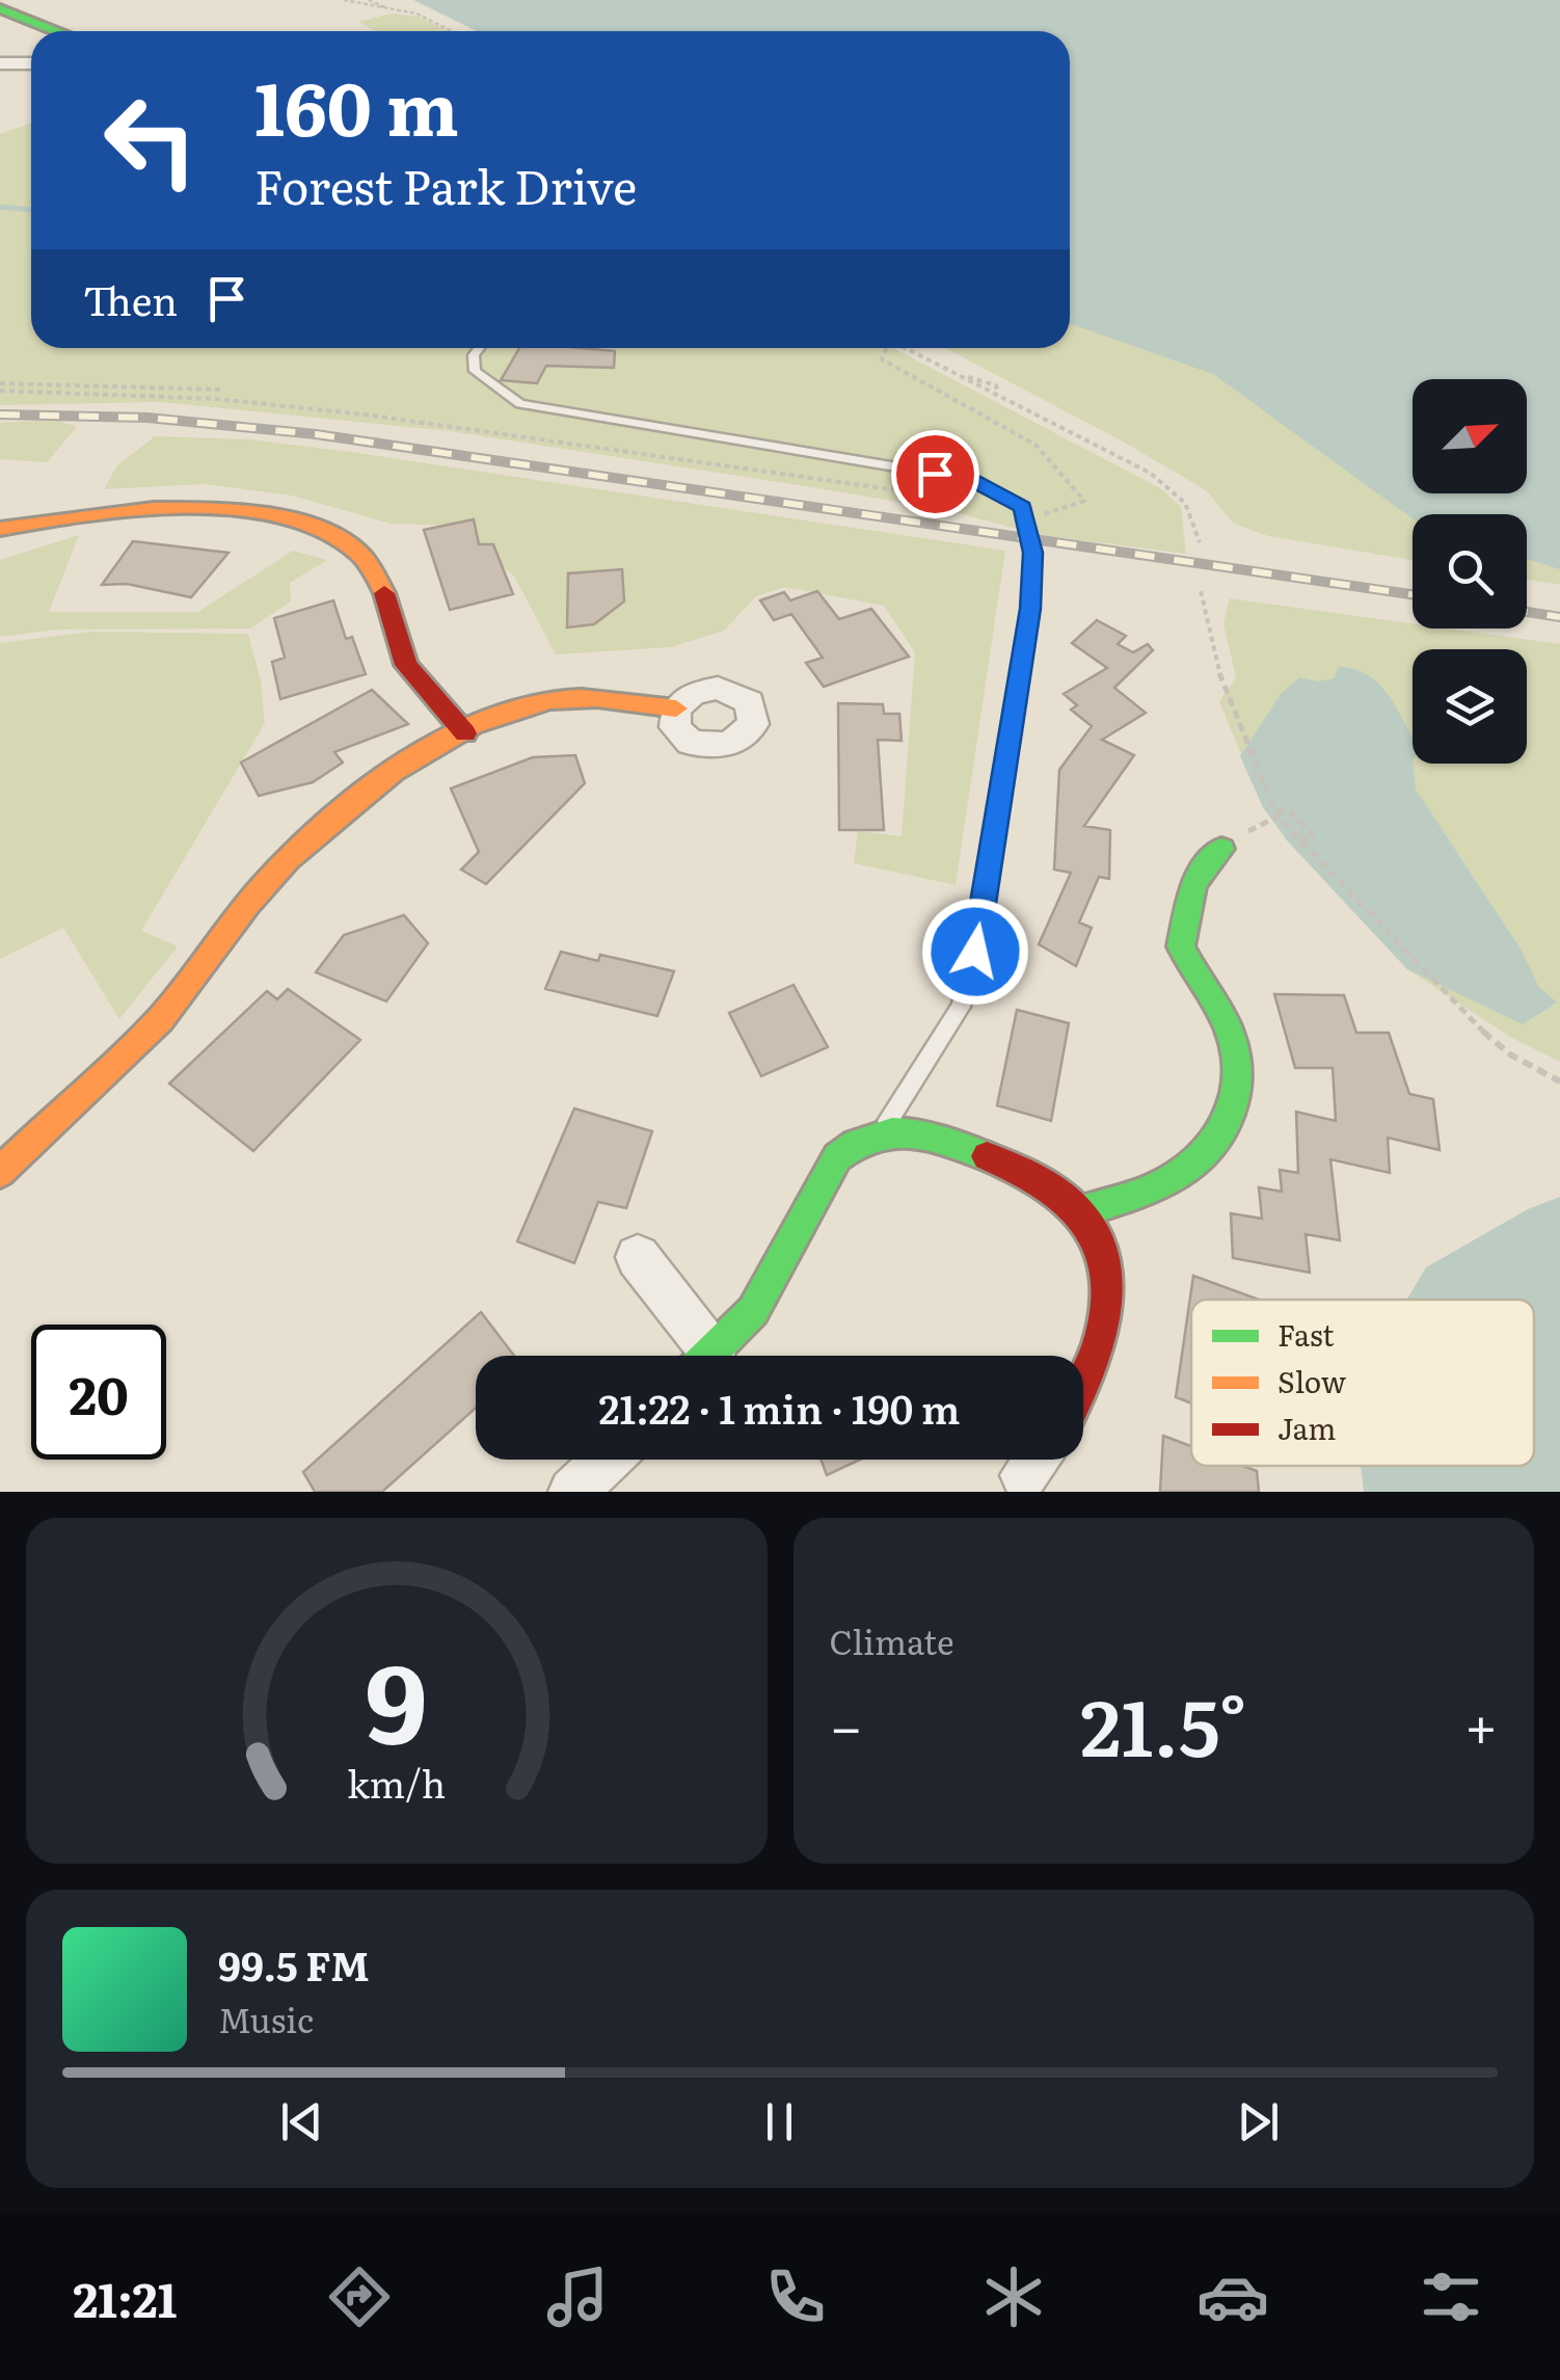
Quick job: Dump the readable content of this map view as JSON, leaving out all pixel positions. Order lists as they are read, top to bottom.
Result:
{
  "legend": ["Fast", "Slow", "Jam"],
  "north": "top right",
  "page": {
    "turn": ["160 m", "Forest Park Drive"],
    "then": "Then",
    "limit": "20",
    "trip": "21:22 · 1 min · 190 m",
    "tile": "Climate",
    "heat": ["−", "21.5°", "+"],
    "song": ["99.5 FM", "Music"],
    "tabs": "21:21",
    "gauge": ["9", "km/h"]
  }
}
